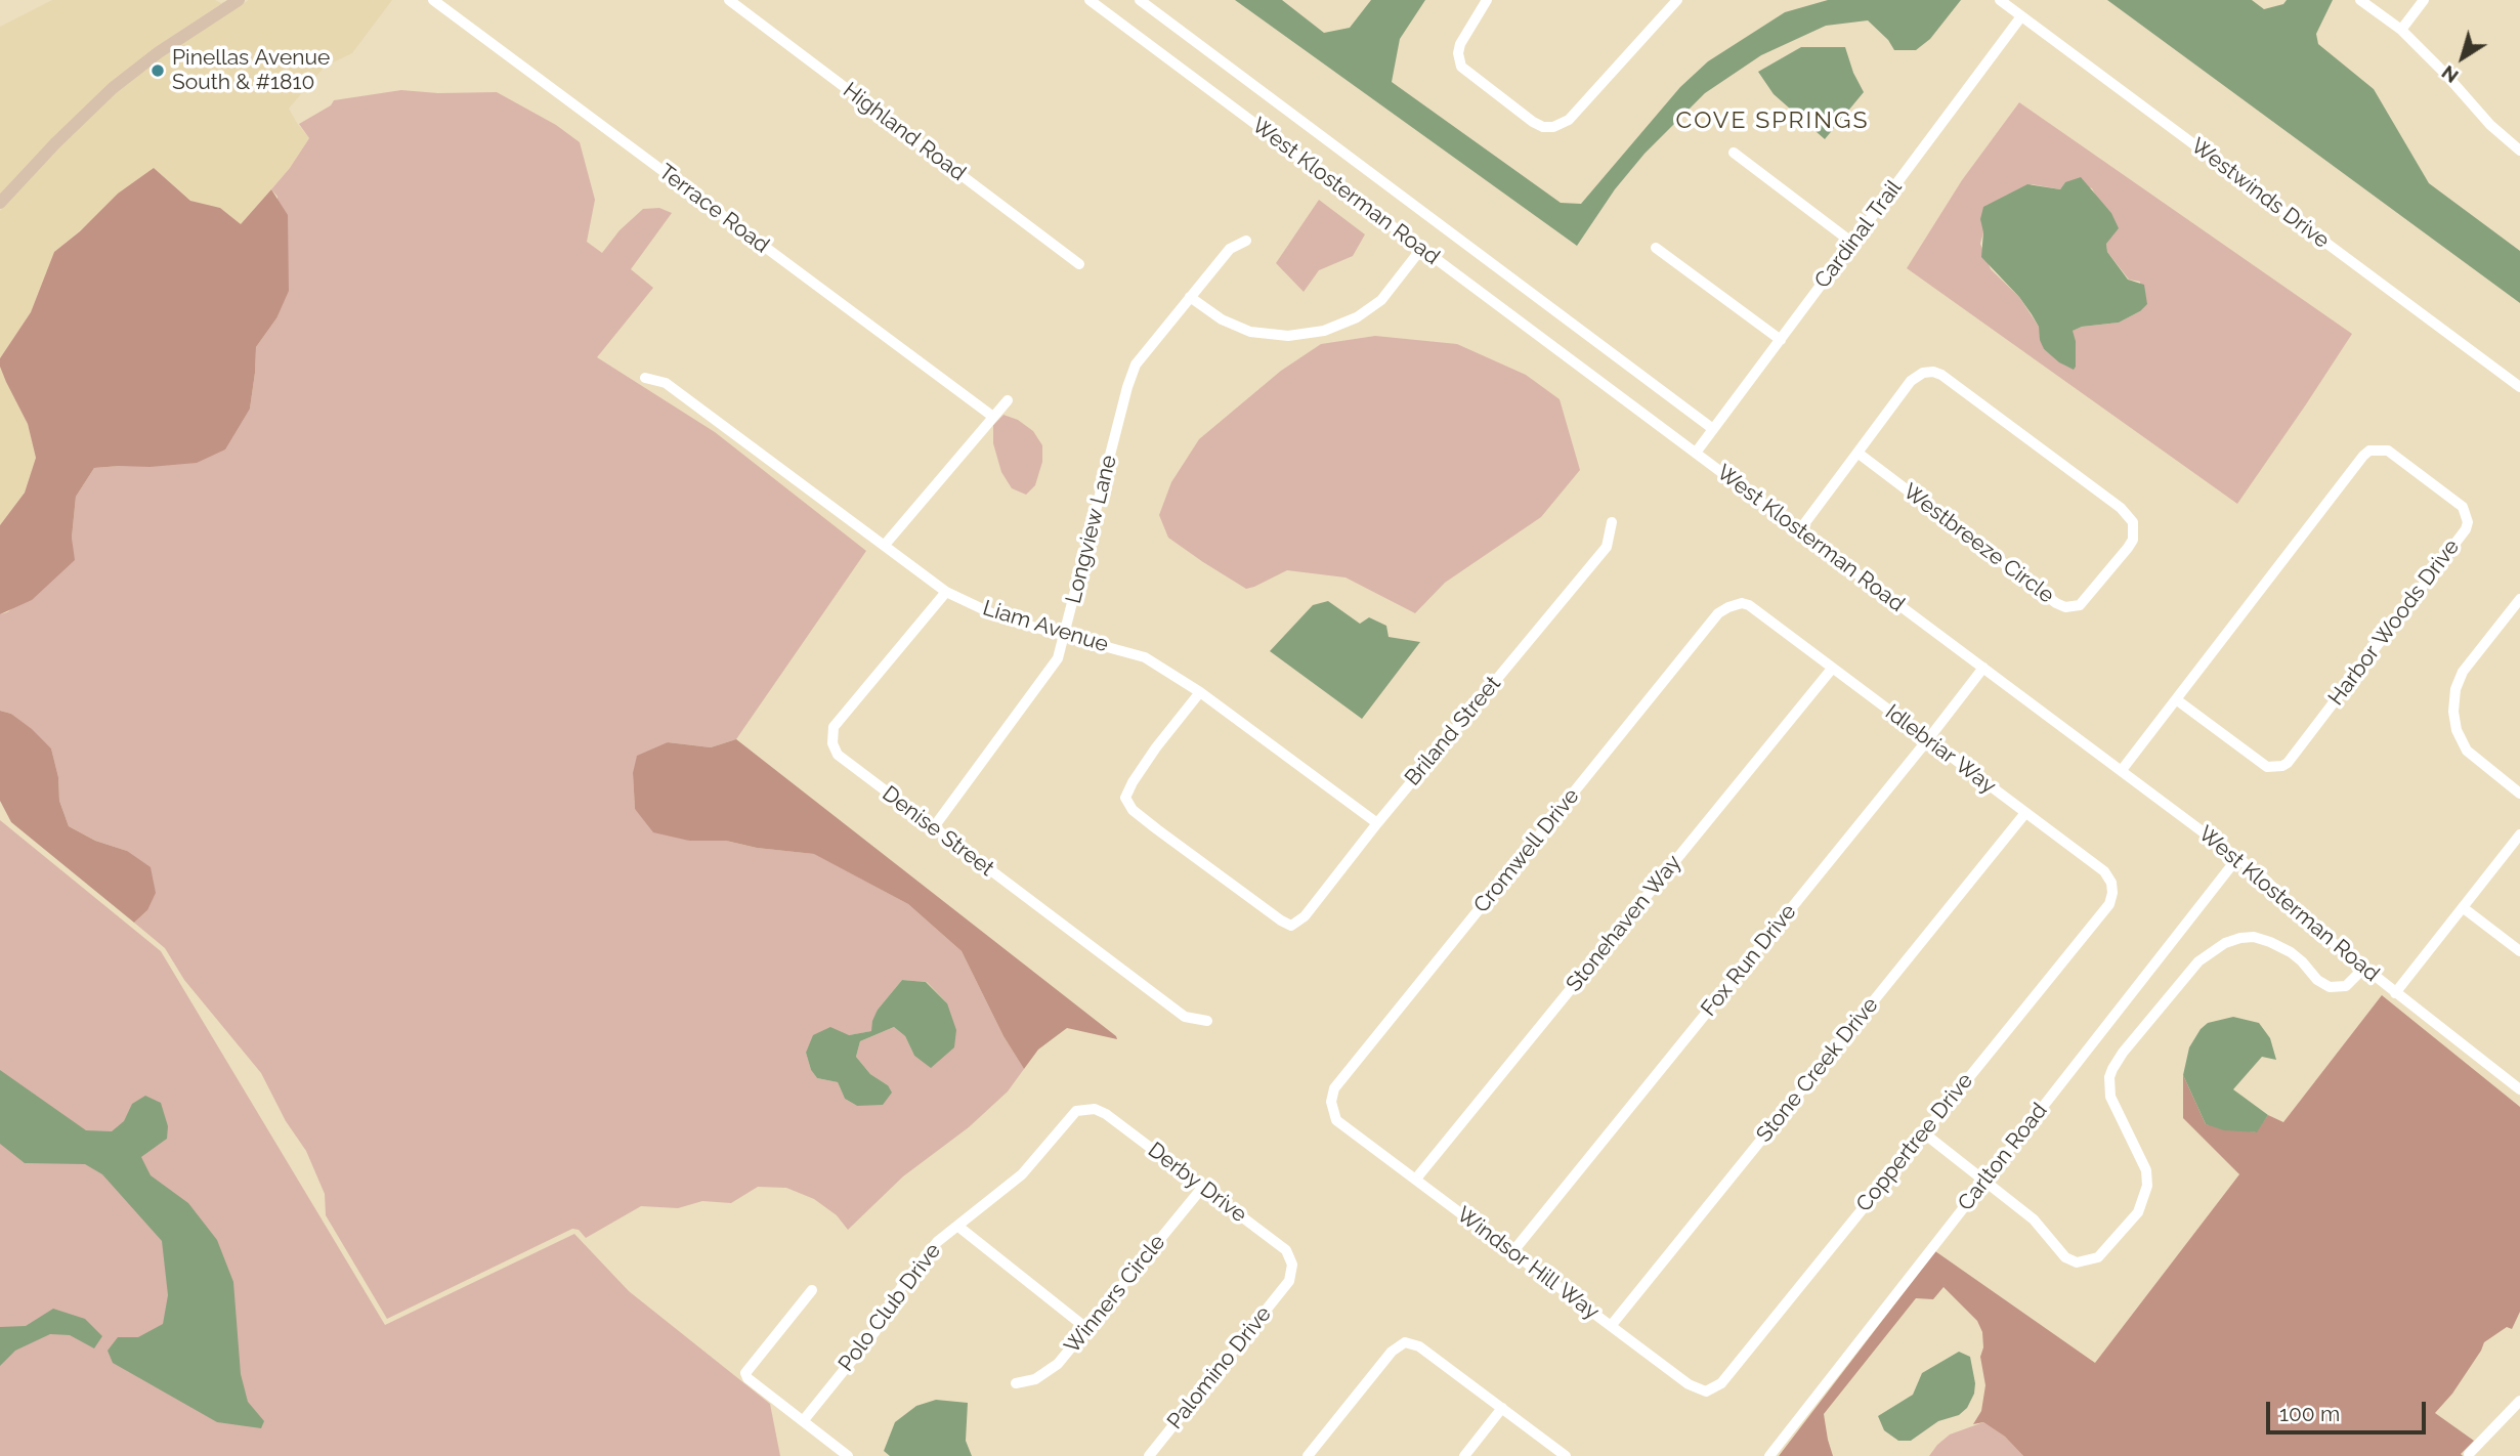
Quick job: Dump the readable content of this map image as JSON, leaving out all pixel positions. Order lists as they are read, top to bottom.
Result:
{
  "streets": {
    "street": [
      "Highland Road",
      "West Klosterman Road",
      "Westwinds Drive",
      "Terrace Road",
      "Cardinal Trail",
      "Longview Lane",
      "Westbreeze Circle",
      "Harbor Woods Drive",
      "Liam Avenue",
      "Briland Street",
      "Idlebriar Way",
      "Denise Street",
      "Cromwell Drive",
      "Stonehaven Way",
      "Fox Run Drive",
      "Stone Creek Drive",
      "Coppertree Drive",
      "Carlton Road",
      "Derby Drive",
      "Windsor Hill Way",
      "Winners Circle",
      "Polo Club Drive",
      "Palomino Drive"
    ]
  },
  "crossings": [
    ["West Klosterman Road", "Cardinal Trail"],
    ["West Klosterman Road", "Harbor Woods Drive"],
    ["West Klosterman Road", "Fox Run Drive"],
    ["West Klosterman Road", "Carlton Road"],
    ["Westwinds Drive", "Cardinal Trail"],
    ["Longview Lane", "Liam Avenue"],
    ["Longview Lane", "Denise Street"],
    ["Liam Avenue", "Briland Street"],
    ["Liam Avenue", "Denise Street"],
    ["Idlebriar Way", "Cromwell Drive"],
    ["Idlebriar Way", "Stonehaven Way"],
    ["Idlebriar Way", "Fox Run Drive"],
    ["Idlebriar Way", "Stone Creek Drive"],
    ["Idlebriar Way", "Coppertree Drive"],
    ["Cromwell Drive", "Windsor Hill Way"],
    ["Stonehaven Way", "Windsor Hill Way"],
    ["Fox Run Drive", "Windsor Hill Way"],
    ["Stone Creek Drive", "Windsor Hill Way"],
    ["Coppertree Drive", "Windsor Hill Way"],
    ["Derby Drive", "Winners Circle"],
    ["Derby Drive", "Polo Club Drive"],
    ["Derby Drive", "Palomino Drive"]
  ],
  "districts": ["COVE SPRINGS"],
  "places": ["Pinellas Avenue South & #1810"],
  "scale_bar": "100 m",
  "north": "bottom left"
}
